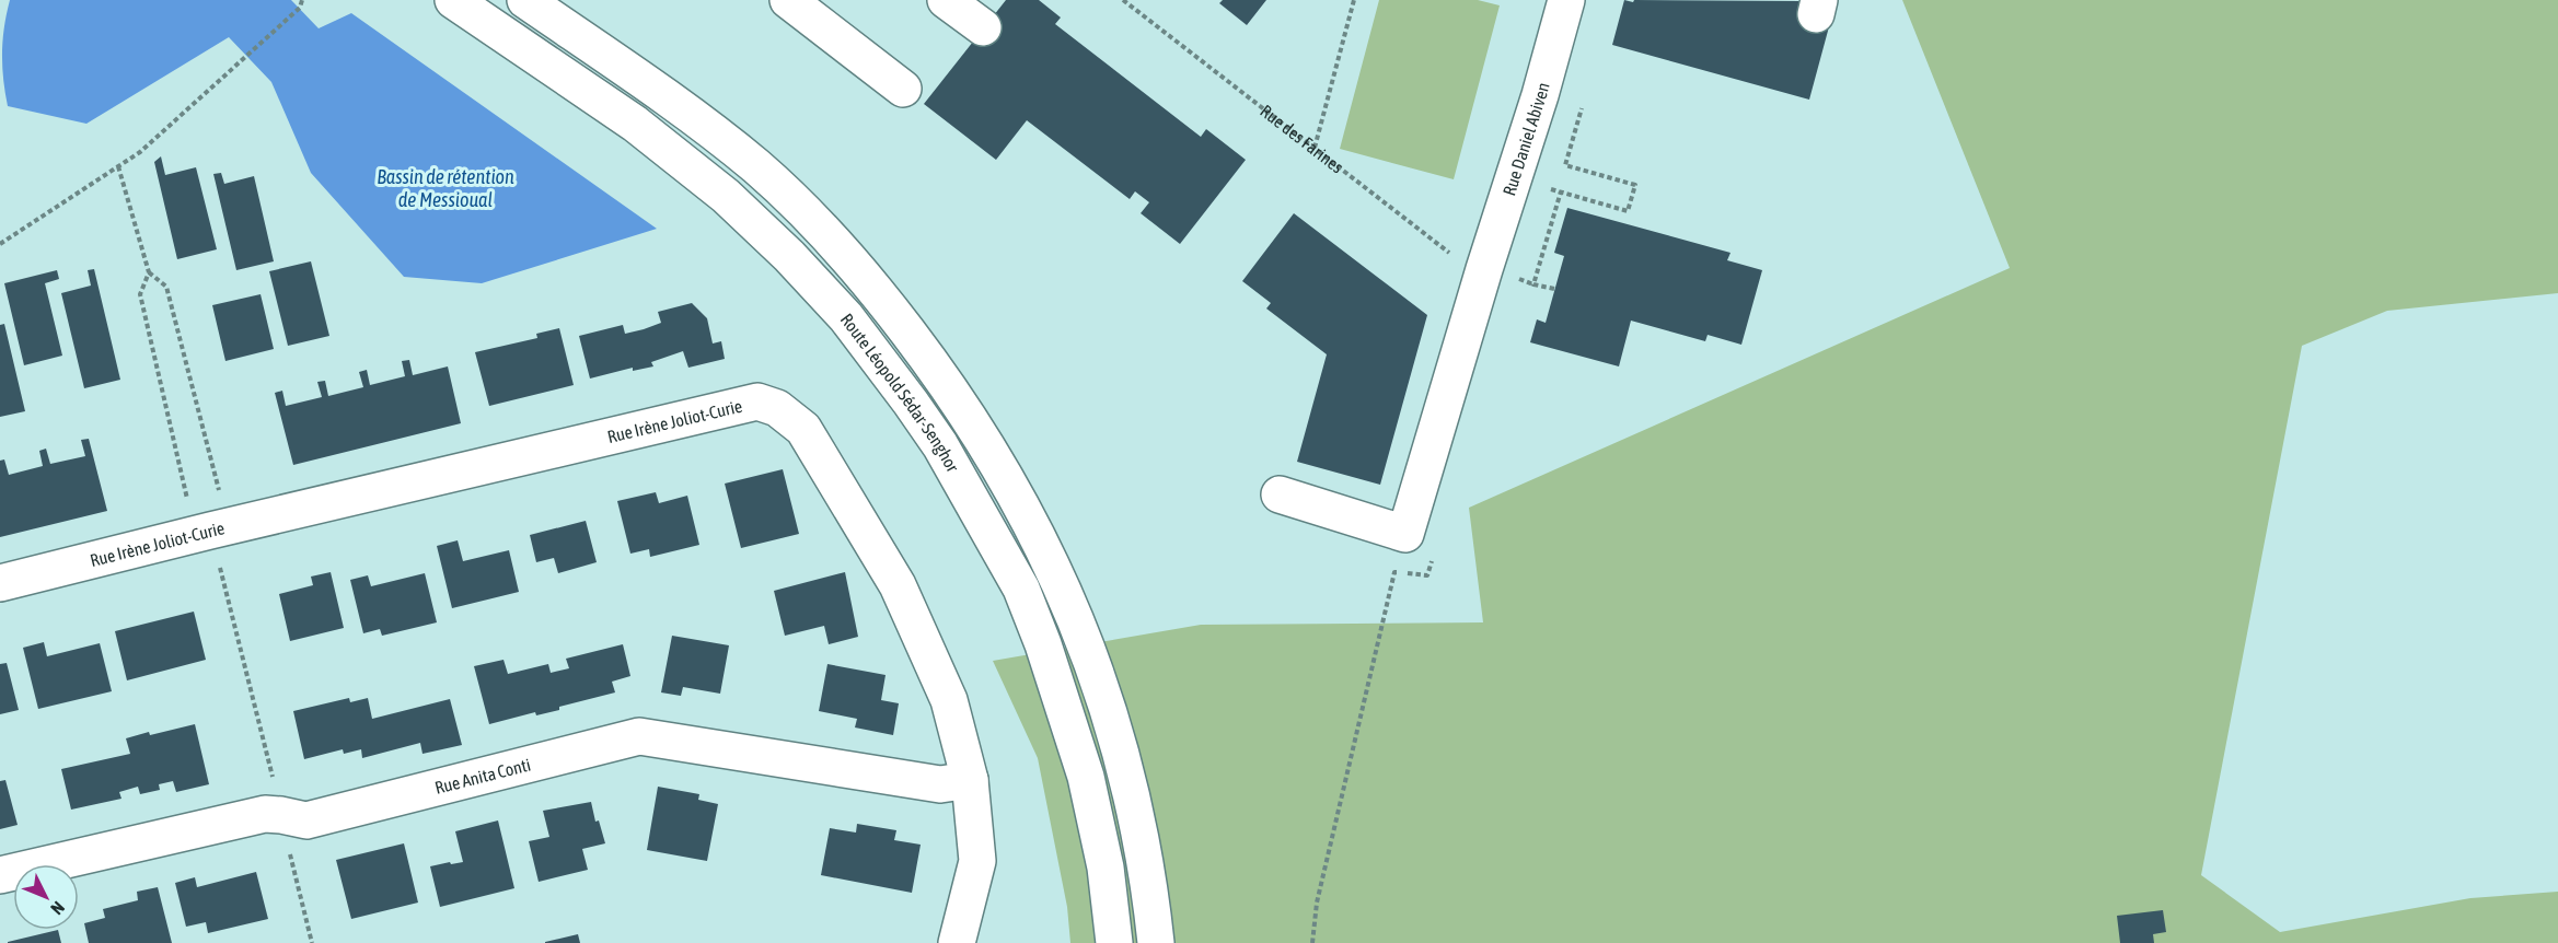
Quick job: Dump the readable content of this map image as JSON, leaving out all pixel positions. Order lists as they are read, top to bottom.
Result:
{
  "streets": {
    "street": [
      "Rue Daniel Abiven",
      "Route Léopold Sédar-Senghor",
      "Rue Irène Joliot-Curie",
      "Rue Anita Conti"
    ],
    "path": ["Rue des Farines"]
  },
  "crossings": [
    ["Rue des Farines", "Rue Daniel Abiven"],
    ["Rue Irène Joliot-Curie", "Rue Anita Conti"]
  ],
  "water": ["Bassin de rétention de Messioual"],
  "north": "bottom right"
}
